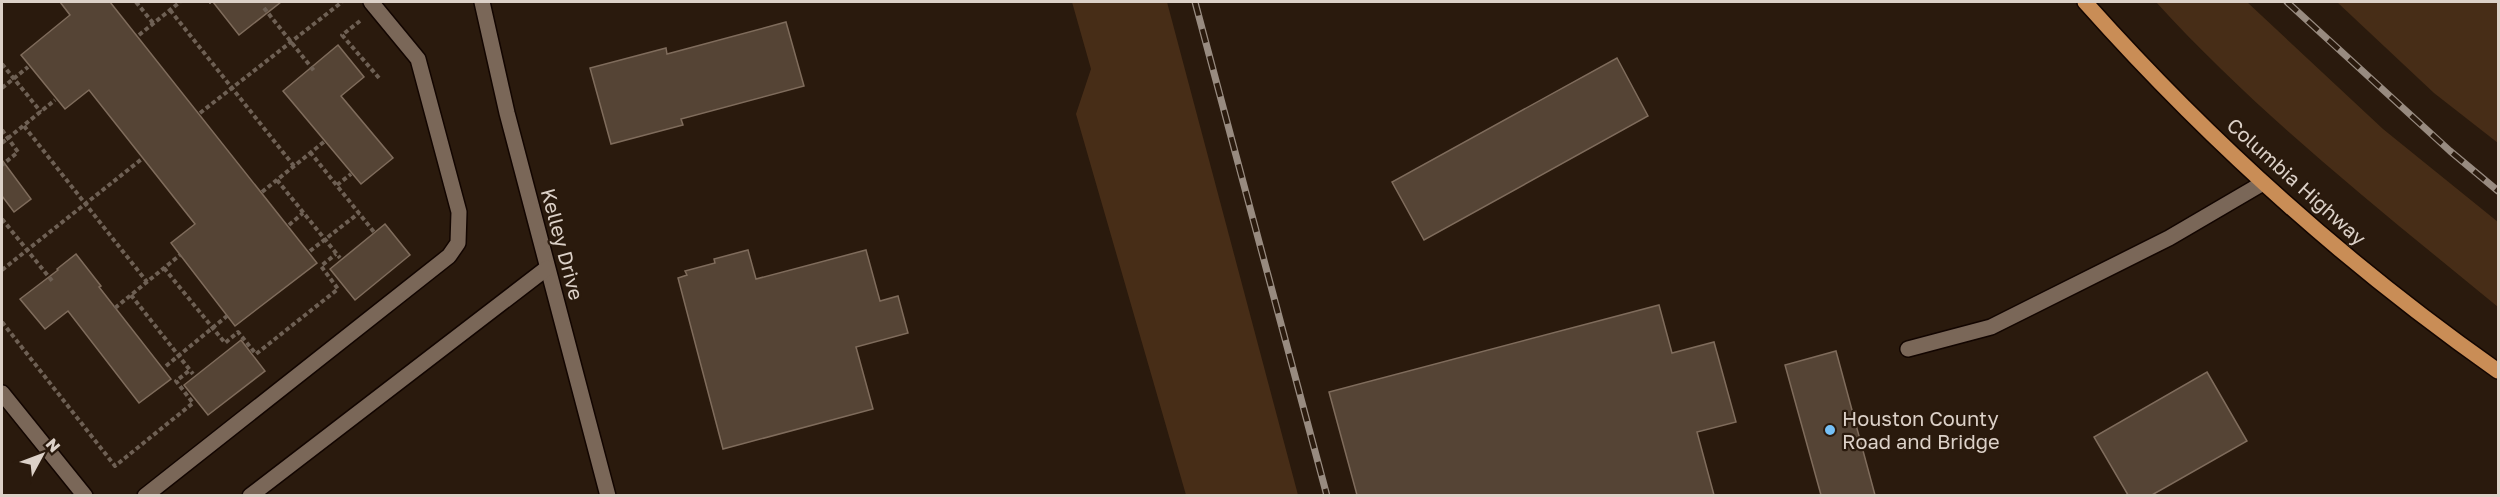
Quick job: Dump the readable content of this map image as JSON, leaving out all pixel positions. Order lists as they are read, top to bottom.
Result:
{
  "streets": {
    "main road": ["Columbia Highway"],
    "street": ["Kelley Drive"]
  },
  "places": ["Houston County Road and Bridge"],
  "north": "top right"
}
